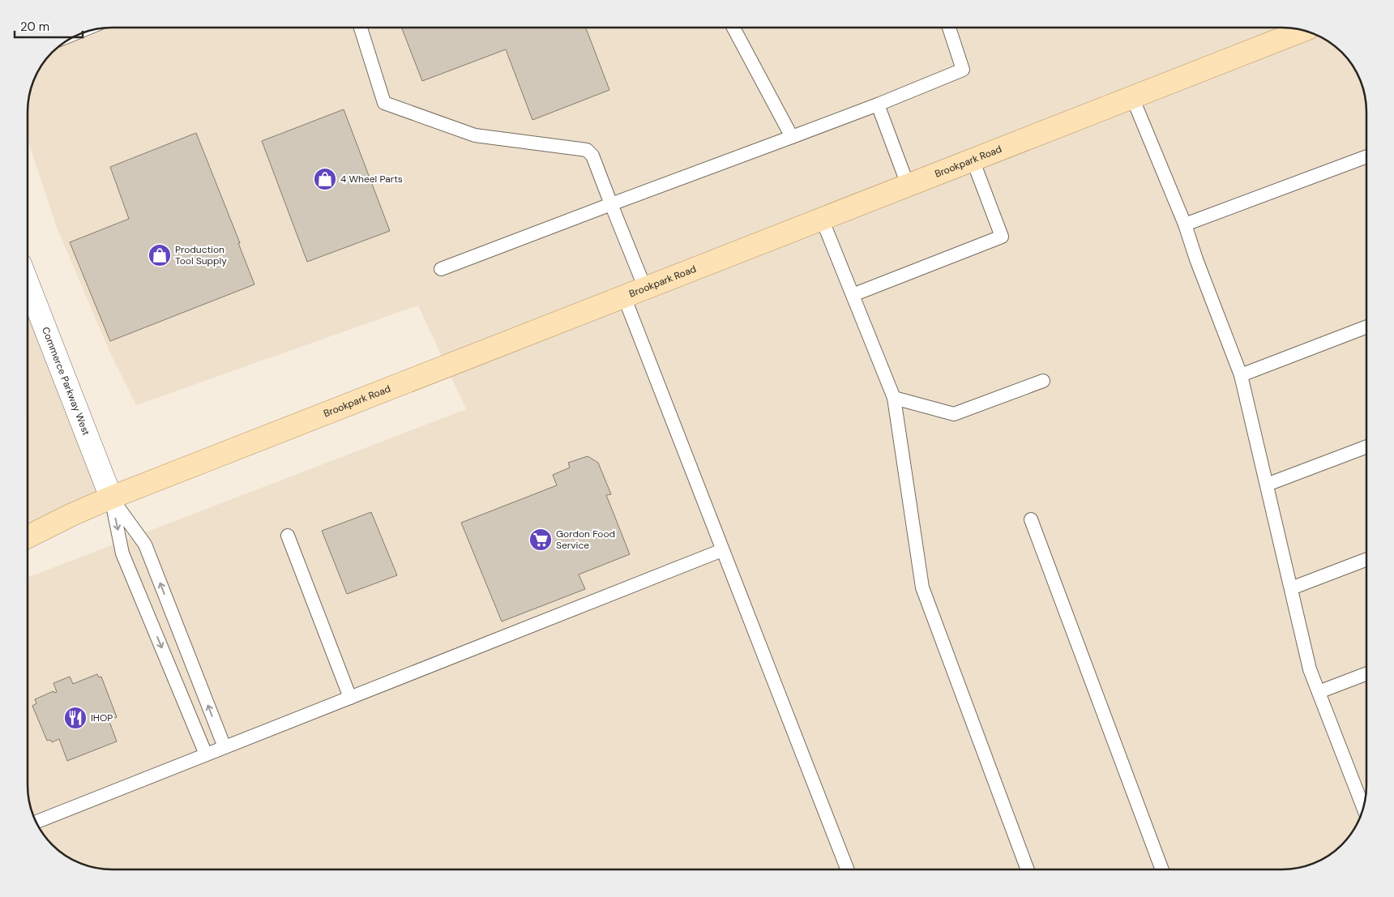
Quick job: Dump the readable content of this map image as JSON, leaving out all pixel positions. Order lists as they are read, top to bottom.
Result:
{
  "streets": {
    "main road": ["Brookpark Road"],
    "street": ["Commerce Parkway West"]
  },
  "crossings": [
    ["Brookpark Road", "Commerce Parkway West"]
  ],
  "places": {
    "shop": ["4 Wheel Parts", "Production Tool Supply"],
    "supermarket": ["Gordon Food Service"],
    "restaurant": ["IHOP"]
  },
  "scale_bar": "20 m"
}
